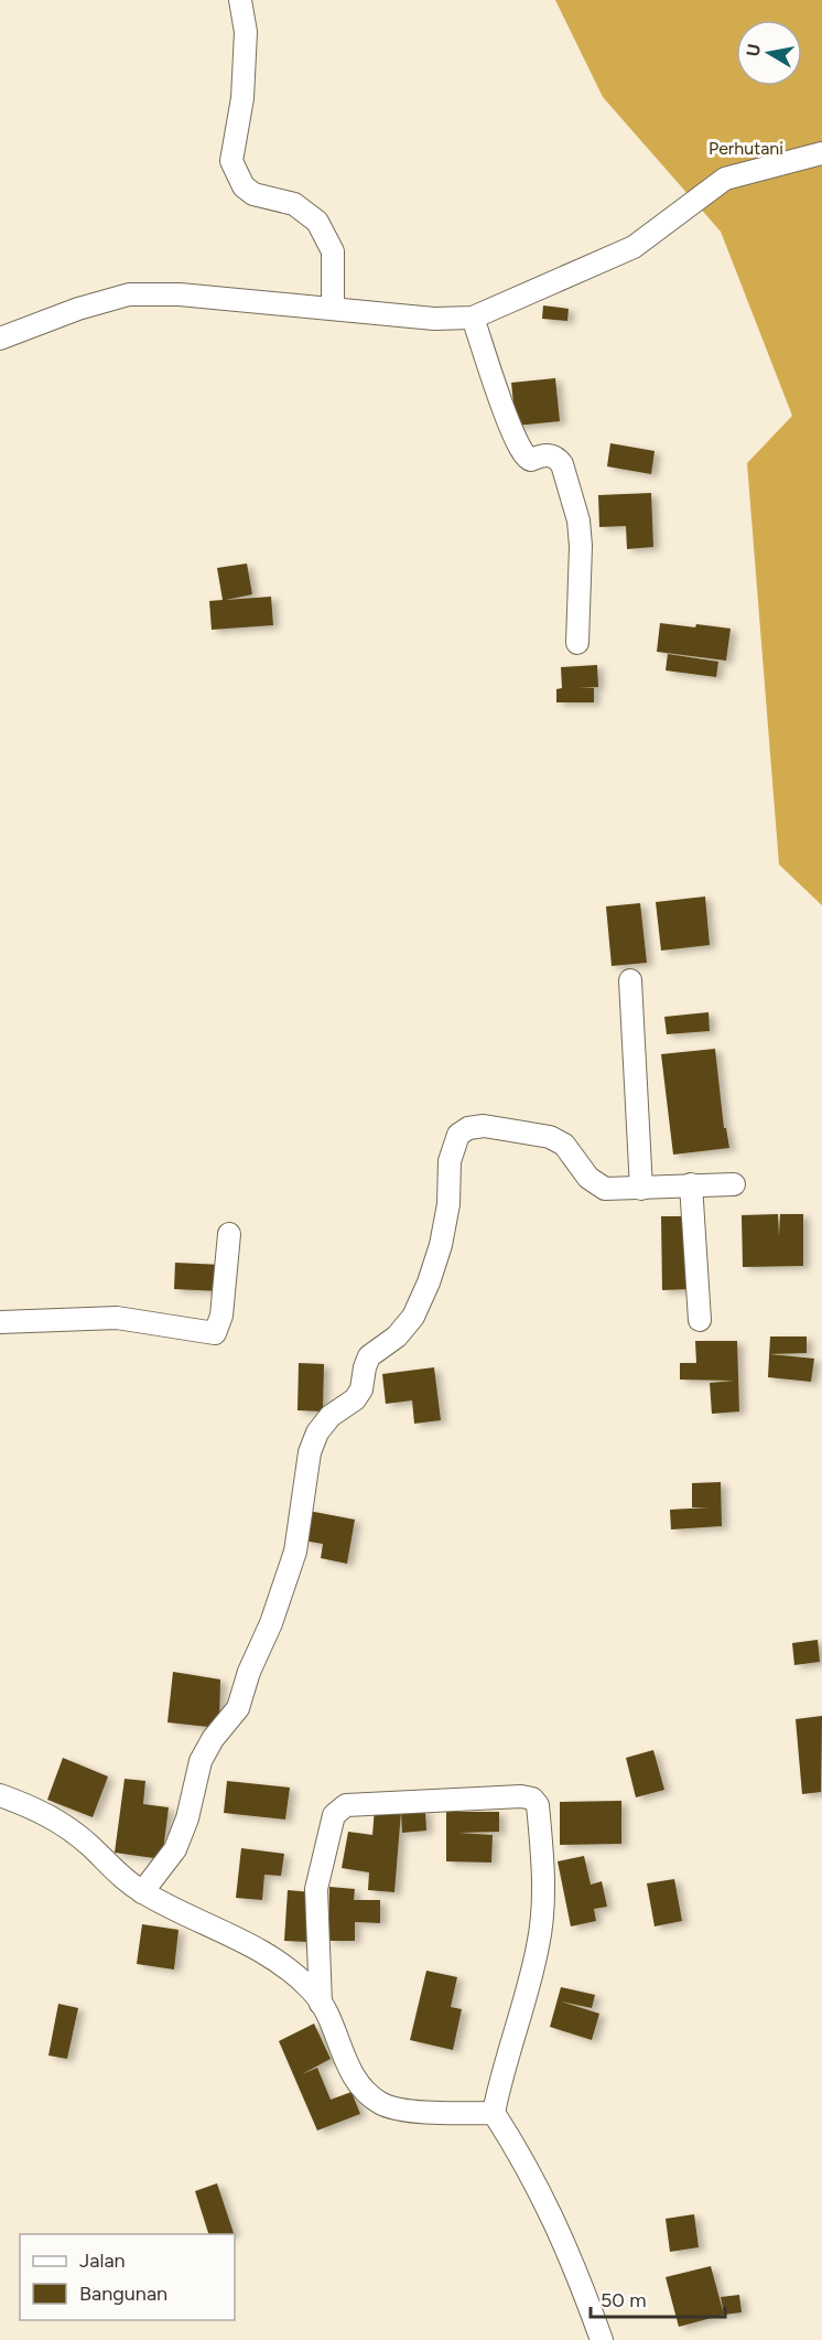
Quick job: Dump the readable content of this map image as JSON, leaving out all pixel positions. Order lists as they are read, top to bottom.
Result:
{
  "parks": ["Perhutani"],
  "legend": ["Jalan", "Bangunan"],
  "scale_bar": "50 m",
  "north": "left"
}
